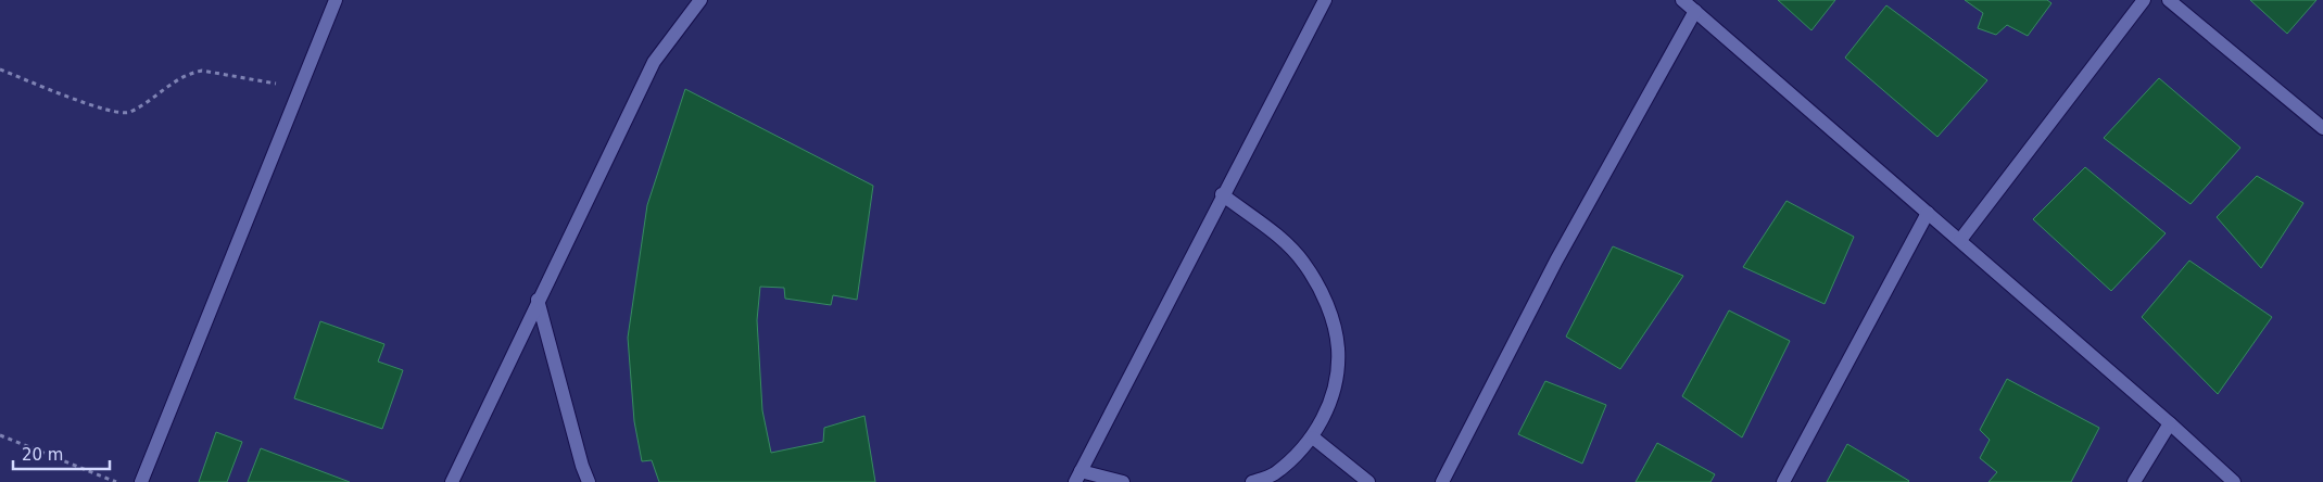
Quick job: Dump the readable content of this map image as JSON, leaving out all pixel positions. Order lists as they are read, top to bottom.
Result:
{
  "scale_bar": "20 m"
}
